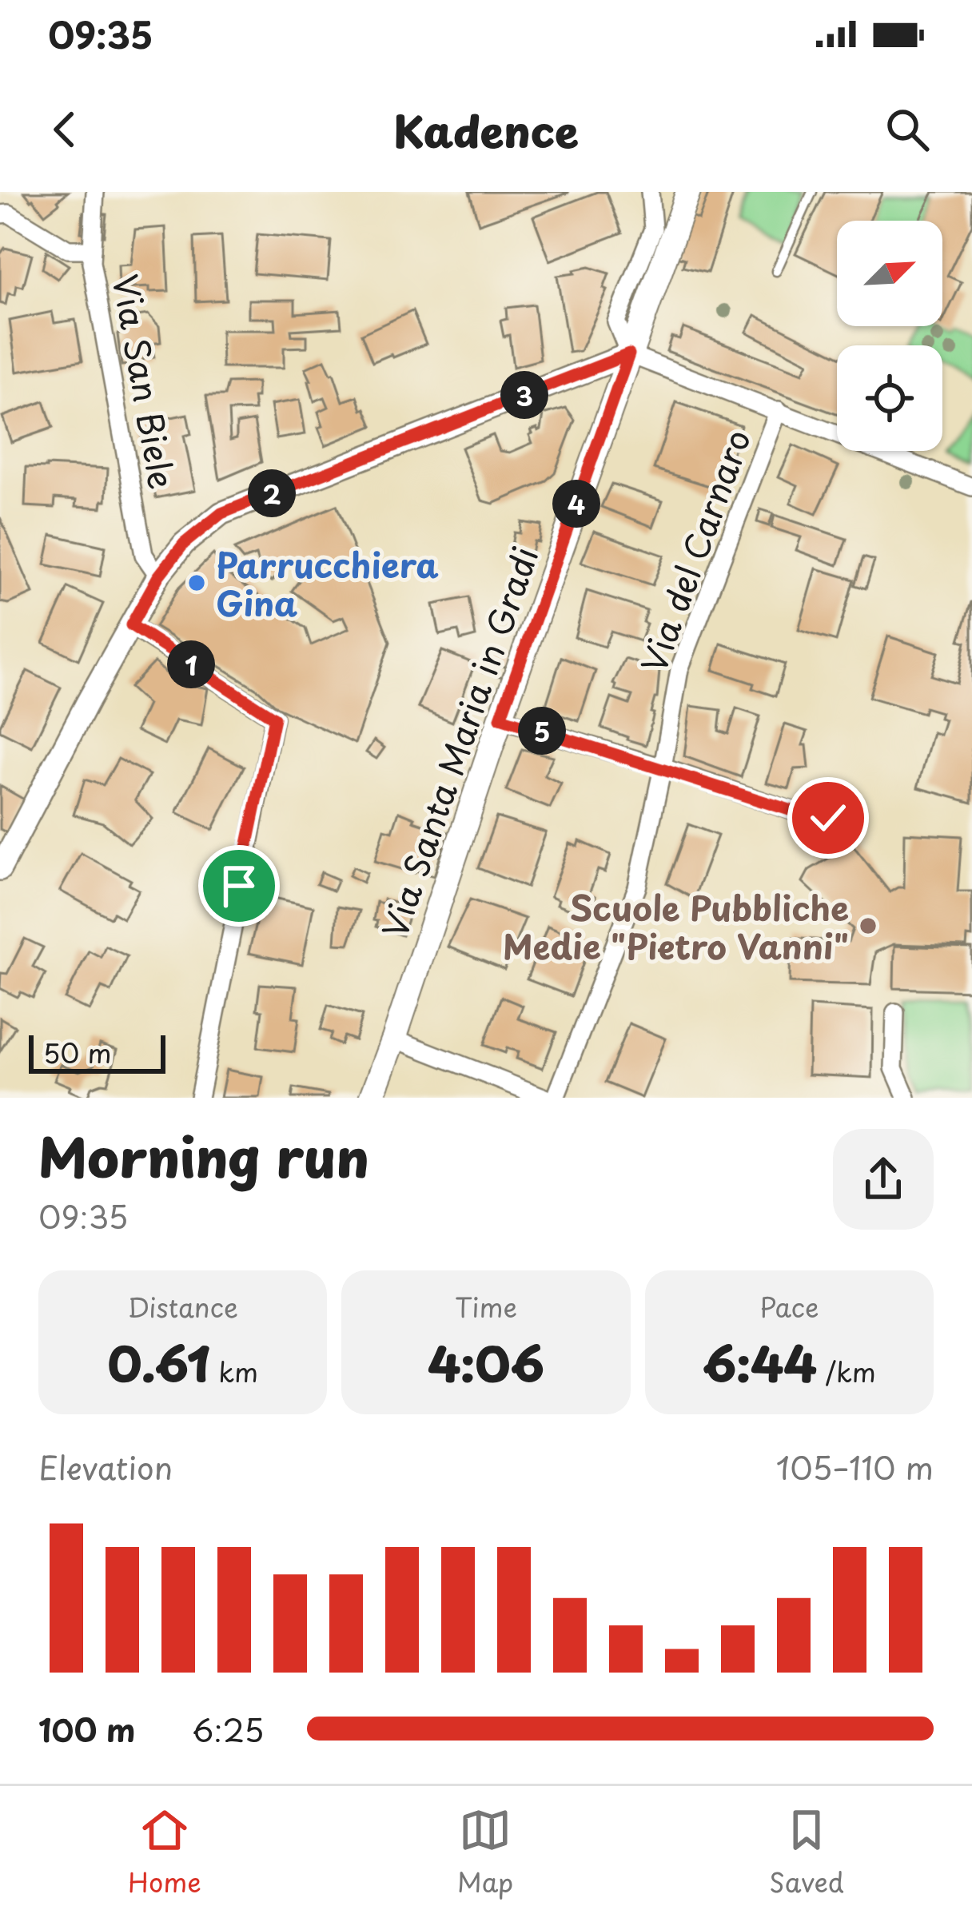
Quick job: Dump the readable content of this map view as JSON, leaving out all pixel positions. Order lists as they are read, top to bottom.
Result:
{
  "streets": {
    "main road": ["Via Santa Maria in Gradi"],
    "street": ["Via San Biele", "Via del Carnaro"]
  },
  "places": ["Parrucchiera Gina", "Scuole Pubbliche Medie \"Pietro Vanni\""],
  "scale_bar": "50 m",
  "north": "top right",
  "page": {
    "status": "09:35",
    "header": "Kadence",
    "pins": [
      "3",
      "2",
      "4",
      "1",
      "5"
    ],
    "scale": "50 m",
    "heading": ["Morning run", "09:35"],
    "stats": [
      ["Distance", "0.61 km"],
      ["Time", "4:06"],
      ["Pace", "6:44 /km"]
    ],
    "chart": ["Elevation", "105–110 m"],
    "list": [
      {
        "name": "100 m",
        "note": "6:25"
      }
    ],
    "tabs": ["Home", "Map", "Saved"]
  }
}
